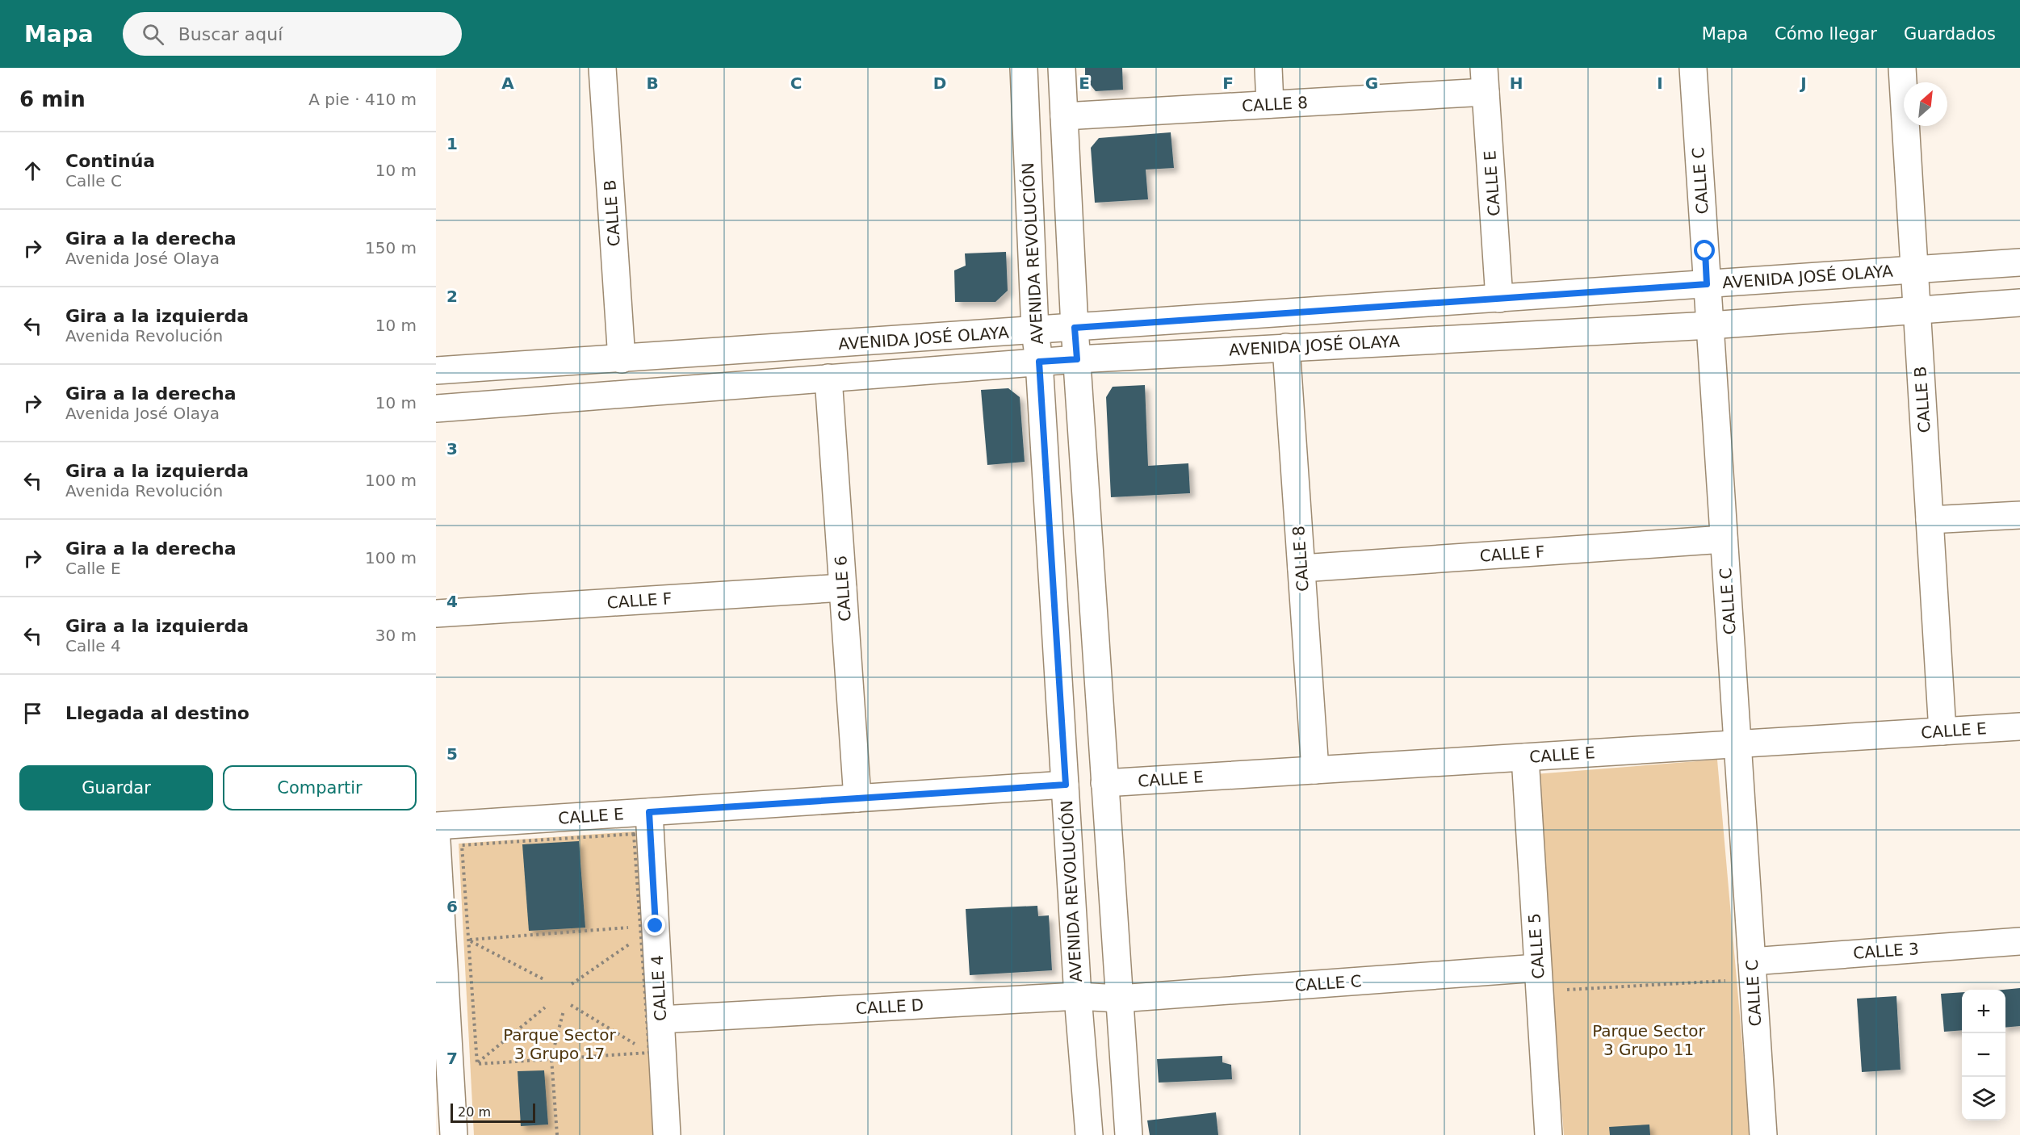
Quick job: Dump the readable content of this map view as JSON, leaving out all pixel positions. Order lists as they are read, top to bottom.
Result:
{
  "streets": {
    "street": [
      "CALLE 8",
      "CALLE C",
      "CALLE E",
      "CALLE B",
      "AVENIDA REVOLUCIÓN",
      "AVENIDA JOSÉ OLAYA",
      "CALLE F",
      "CALLE 6",
      "CALLE 5",
      "CALLE 3",
      "CALLE 4",
      "CALLE D"
    ]
  },
  "crossings": [
    ["CALLE 8", "CALLE E"],
    ["CALLE 8", "AVENIDA JOSÉ OLAYA"],
    ["CALLE 8", "CALLE F"],
    ["CALLE C", "CALLE E"],
    ["CALLE C", "AVENIDA JOSÉ OLAYA"],
    ["CALLE C", "CALLE F"],
    ["CALLE C", "CALLE 5"],
    ["CALLE C", "CALLE 3"],
    ["CALLE C", "CALLE D"],
    ["CALLE E", "CALLE B"],
    ["CALLE E", "AVENIDA REVOLUCIÓN"],
    ["CALLE E", "AVENIDA JOSÉ OLAYA"],
    ["CALLE E", "CALLE 6"],
    ["CALLE E", "CALLE 5"],
    ["CALLE E", "CALLE 4"],
    ["CALLE B", "AVENIDA JOSÉ OLAYA"],
    ["AVENIDA REVOLUCIÓN", "AVENIDA JOSÉ OLAYA"],
    ["AVENIDA REVOLUCIÓN", "CALLE D"],
    ["AVENIDA JOSÉ OLAYA", "CALLE 6"],
    ["CALLE F", "CALLE 6"],
    ["CALLE 4", "CALLE D"]
  ],
  "parks": ["Parque Sector 3 Grupo 11", "Parque Sector 3 Grupo 17"],
  "scale_bar": "20 m",
  "north": "top right",
  "page": {
    "header": "Mapa",
    "search": "Buscar aquí",
    "nav": ["Mapa", "Cómo llegar", "Guardados"],
    "heading": ["6 min", "A pie · 410 m"],
    "list": [
      ["Continúa", "Calle C", "10 m"],
      ["Gira a la derecha", "Avenida José Olaya", "150 m"],
      ["Gira a la izquierda", "Avenida Revolución", "10 m"],
      ["Gira a la derecha", "Avenida José Olaya", "10 m"],
      ["Gira a la izquierda", "Avenida Revolución", "100 m"],
      ["Gira a la derecha", "Calle E", "100 m"],
      ["Gira a la izquierda", "Calle 4", "30 m"],
      "Llegada al destino"
    ],
    "buttons": ["Guardar", "Compartir"],
    "map_buttons": ["+", "−"],
    "scale": "20 m"
  },
  "grid": {
    "columns": [
      "A",
      "B",
      "C",
      "D",
      "E",
      "F",
      "G",
      "H",
      "I",
      "J"
    ],
    "rows": [
      "1",
      "2",
      "3",
      "4",
      "5",
      "6",
      "7"
    ]
  }
}
